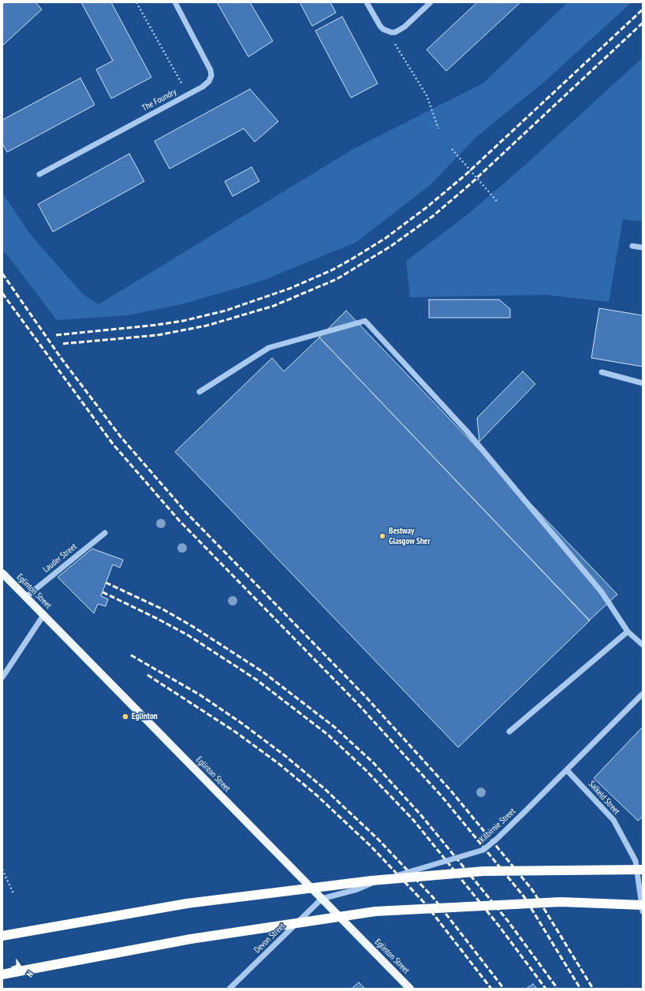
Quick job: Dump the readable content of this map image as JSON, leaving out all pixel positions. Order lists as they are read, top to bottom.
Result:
{
  "streets": {
    "main road": ["Eglinton Street"],
    "street": [
      "The Foundry",
      "Lauder Street",
      "Salkeld Street",
      "Kilbirnie Street",
      "Devon Street"
    ]
  },
  "crossings": [
    ["Lauder Street", "Eglinton Street"],
    ["Eglinton Street", "Kilbirnie Street"],
    ["Eglinton Street", "Devon Street"],
    ["Salkeld Street", "Kilbirnie Street"],
    ["Kilbirnie Street", "Devon Street"]
  ],
  "places": ["Bestway Glasgow Sher", "Eglinton"],
  "north": "bottom right"
}
